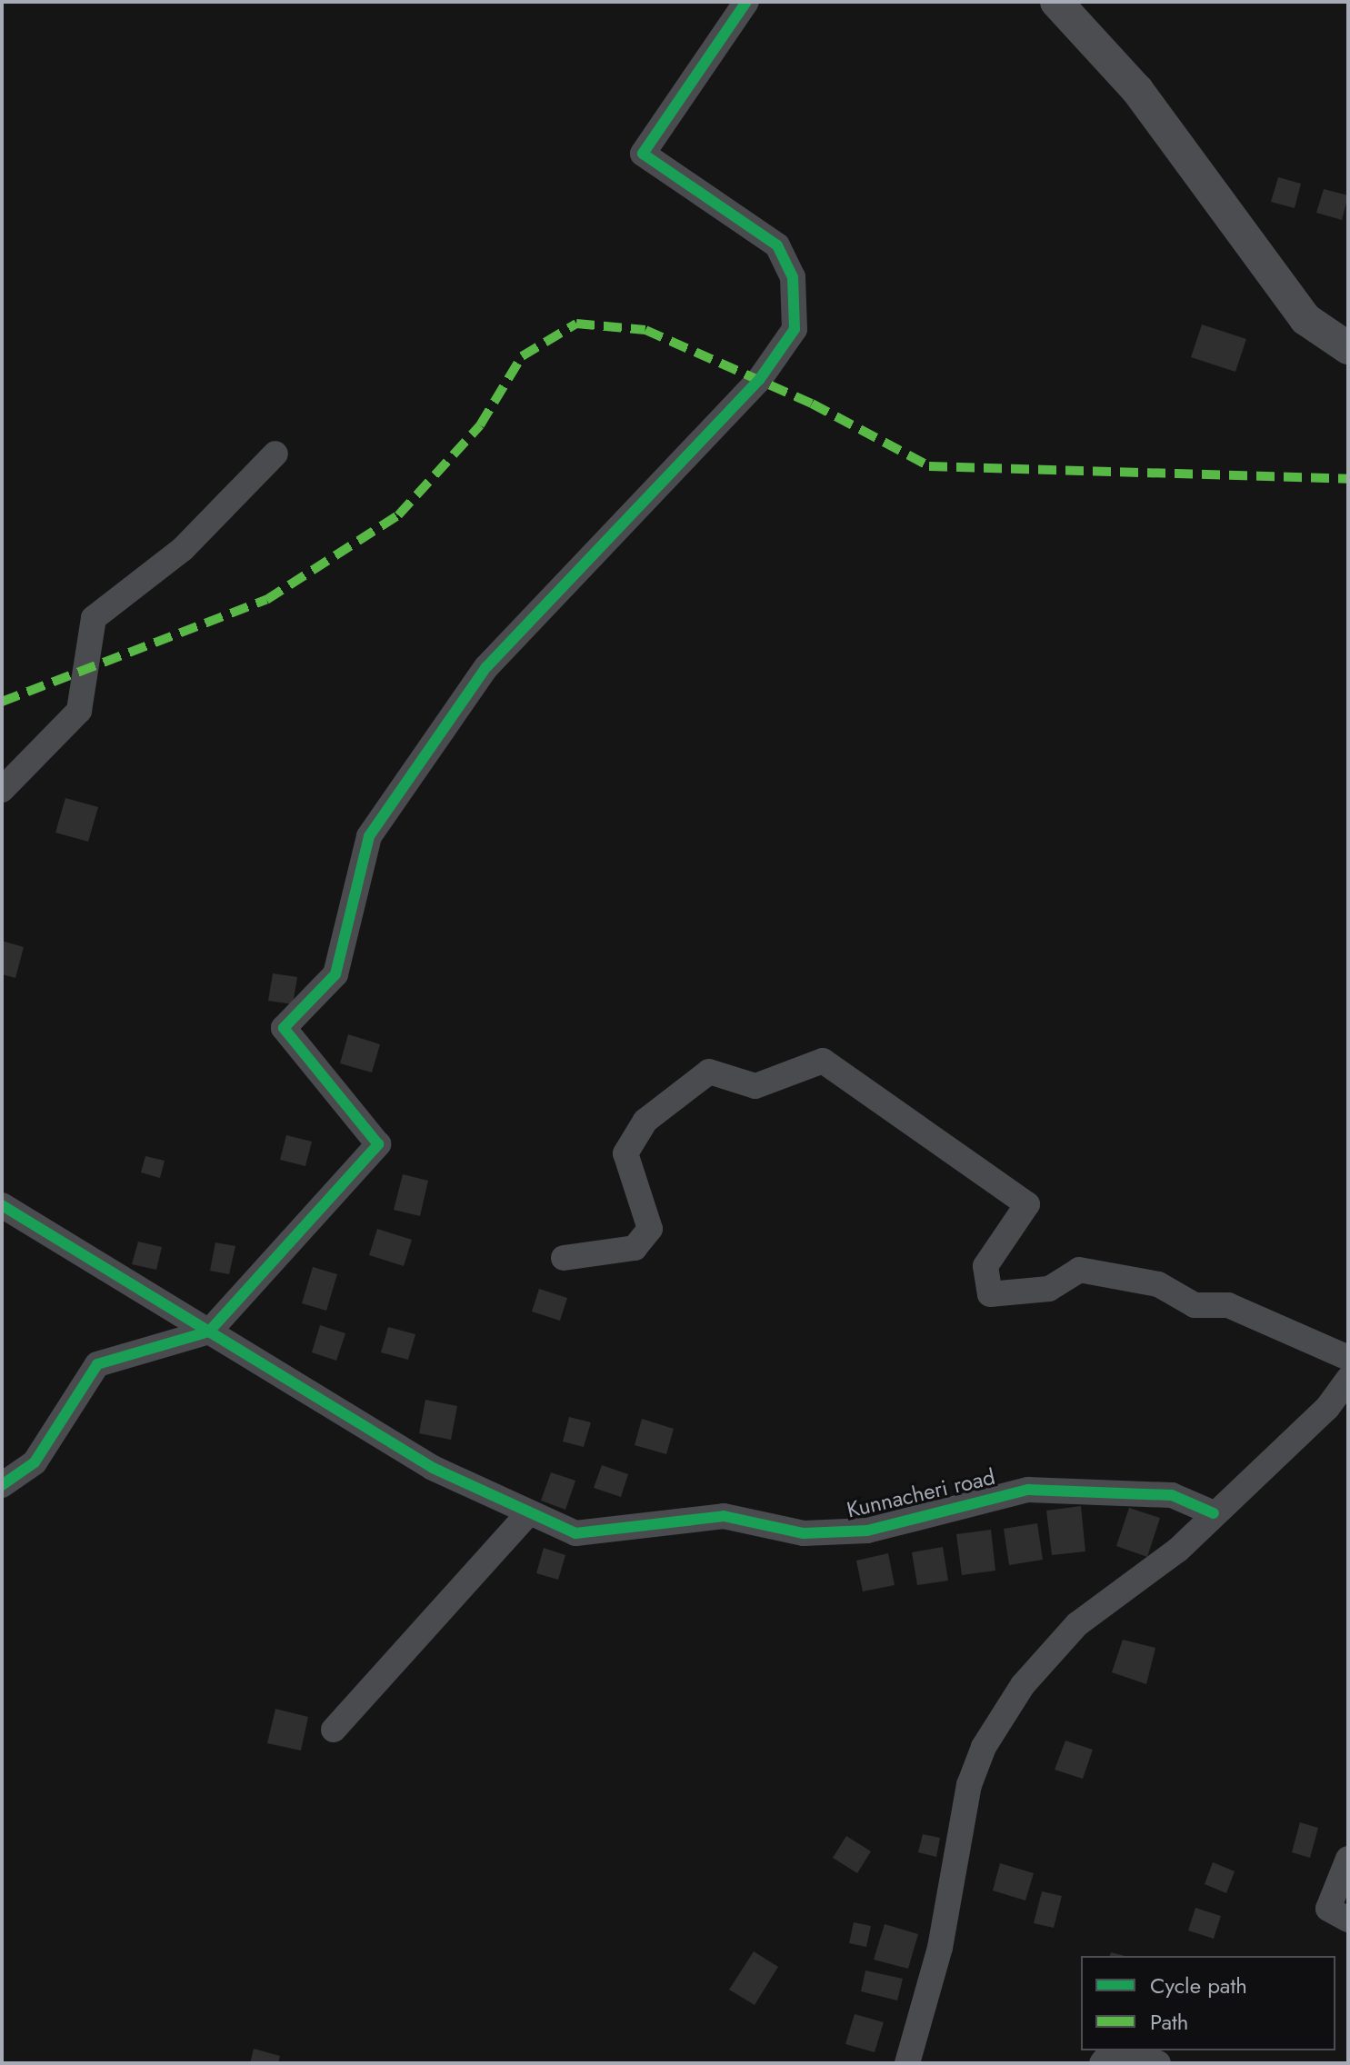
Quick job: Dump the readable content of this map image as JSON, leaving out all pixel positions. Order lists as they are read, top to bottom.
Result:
{
  "streets": {
    "street": ["Kunnacheri road"]
  },
  "legend": ["Cycle path", "Path"]
}
